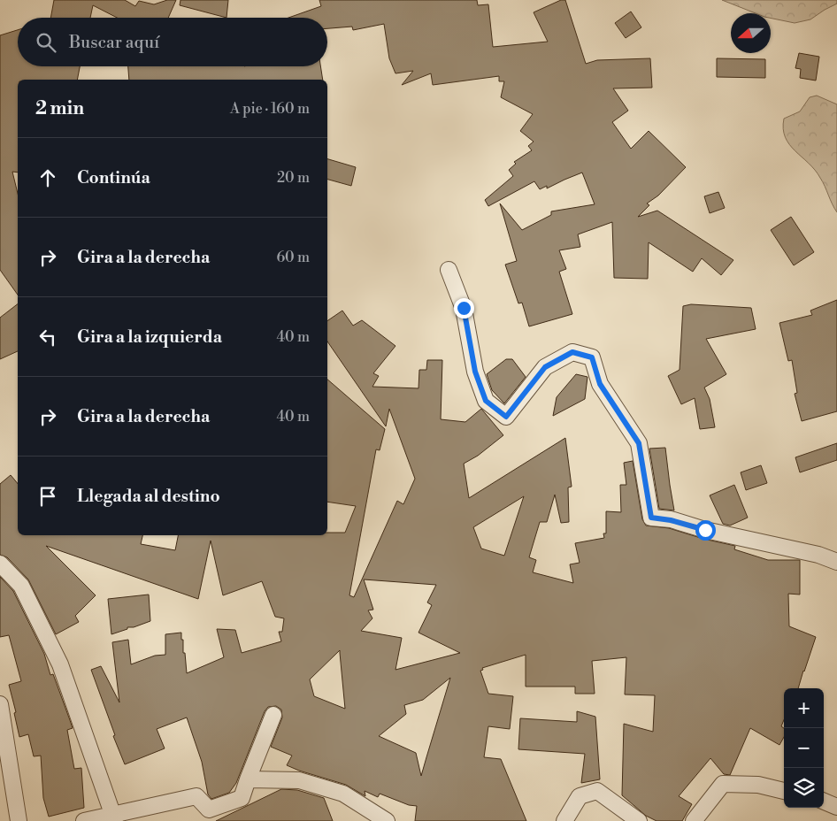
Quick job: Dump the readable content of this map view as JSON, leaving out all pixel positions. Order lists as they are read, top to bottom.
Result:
{
  "north": "left",
  "page": {
    "search": "Buscar aquí",
    "heading": ["2 min", "A pie · 160 m"],
    "list": [
      ["Continúa", "20 m"],
      ["Gira a la derecha", "60 m"],
      ["Gira a la izquierda", "40 m"],
      ["Gira a la derecha", "40 m"],
      "Llegada al destino"
    ],
    "map_buttons": ["+", "−"]
  }
}
